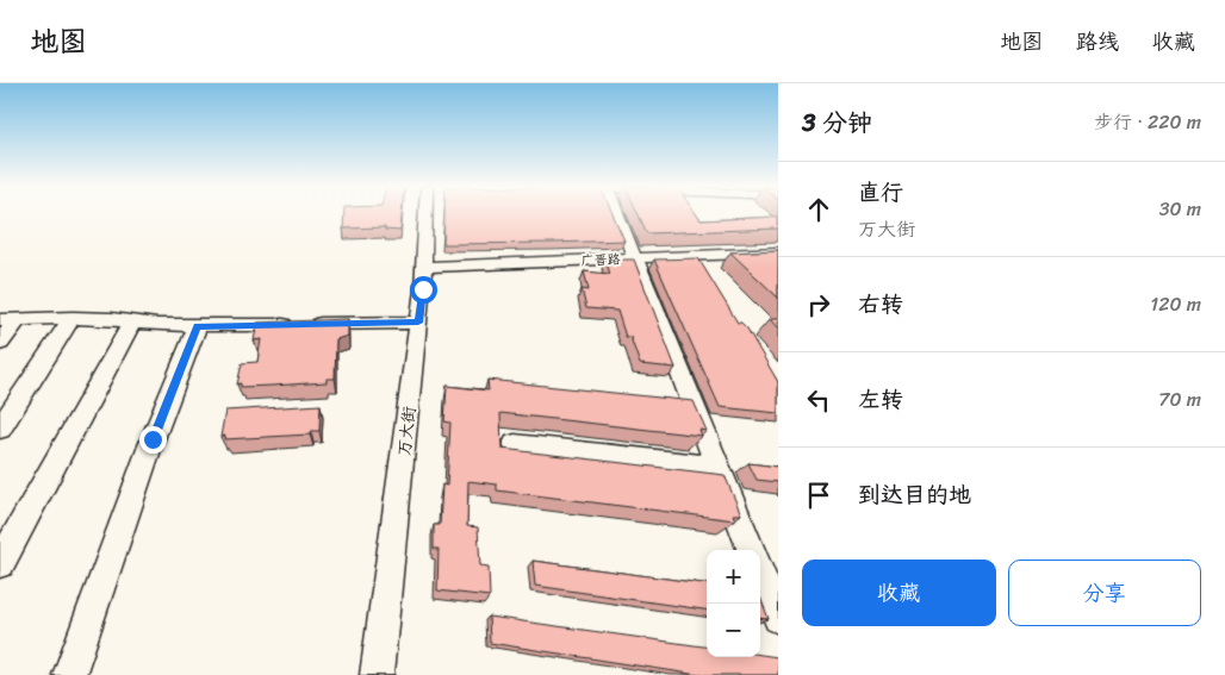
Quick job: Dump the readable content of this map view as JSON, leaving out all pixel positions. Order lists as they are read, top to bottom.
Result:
{
  "streets": {
    "street": ["广晋路", "万大街"]
  },
  "crossings": [
    ["广晋路", "万大街"]
  ],
  "page": {
    "header": "地图",
    "nav": ["地图", "路线", "收藏"],
    "heading": ["3 分钟", "步行 · 220 m"],
    "list": [
      ["直行", "万大街", "30 m"],
      ["右转", "120 m"],
      ["左转", "70 m"],
      "到达目的地"
    ],
    "buttons": ["收藏", "分享"],
    "map_buttons": ["+", "−"]
  }
}
